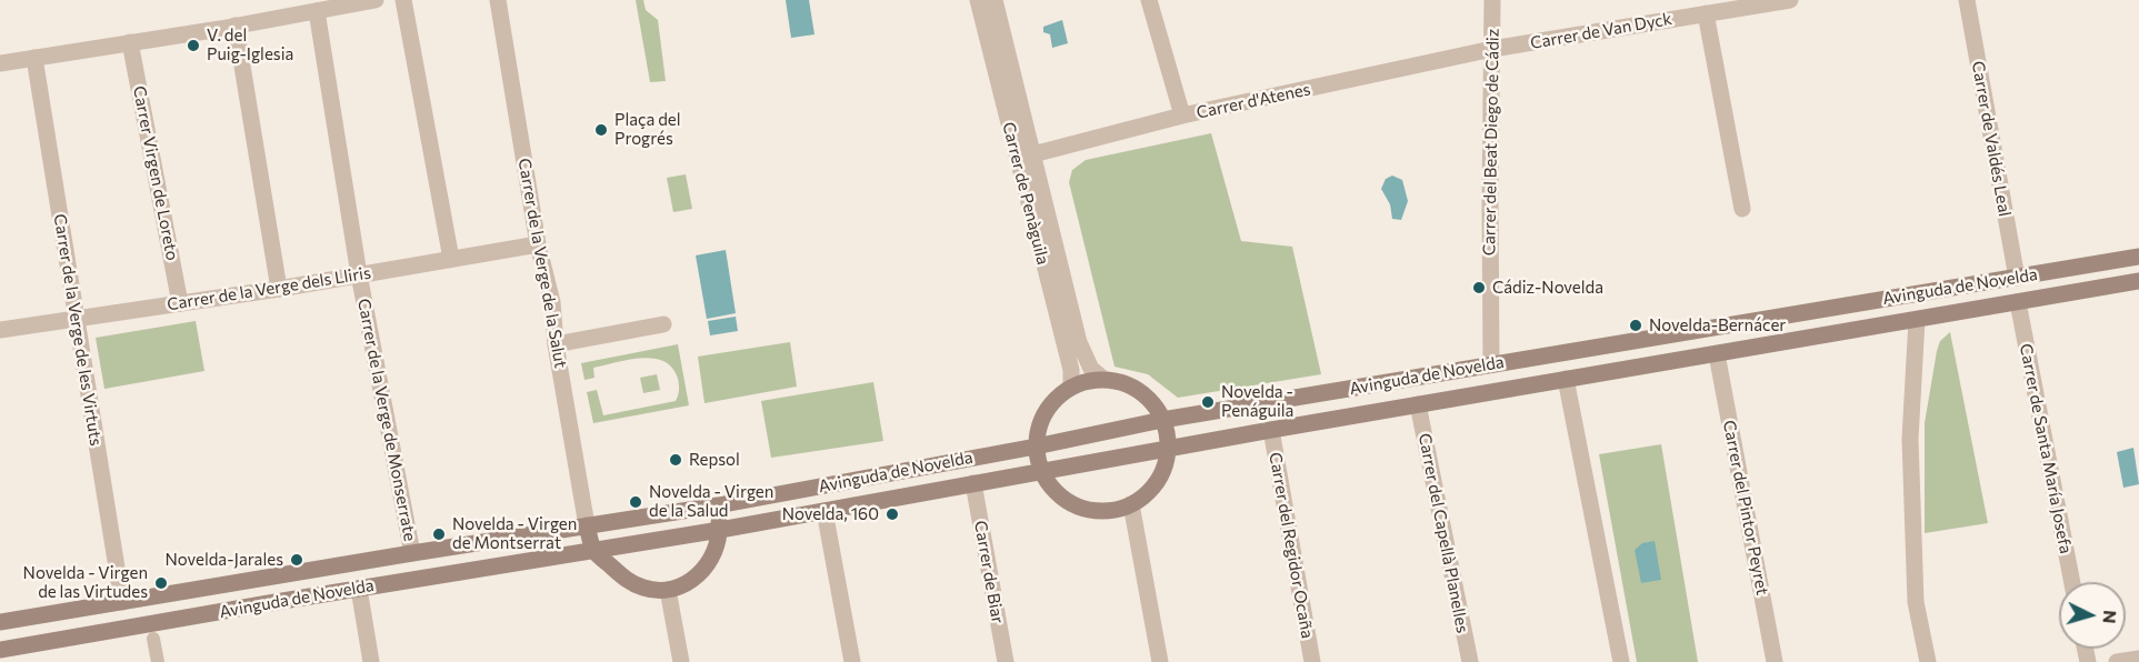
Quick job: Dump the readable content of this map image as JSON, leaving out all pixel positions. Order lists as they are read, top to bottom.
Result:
{
  "streets": {
    "main road": ["Avinguda de Novelda"],
    "street": [
      "Carrer de Van Dyck",
      "Carrer d'Atenes",
      "Carrer de Valdés Leal",
      "Carrer del Beat Diego de Cádiz",
      "Carrer Virgen de Loreto",
      "Carrer de Penàguila",
      "Carrer de la Verge de la Salut",
      "Carrer de la Verge dels Lliris",
      "Carrer de la Verge de les Virtuts",
      "Carrer de la Verge de Monserrate",
      "Carrer de Santa María Josefa",
      "Carrer del Pintor Peyret",
      "Carrer del Capellà Planelles",
      "Carrer del Regidor Ocaña",
      "Carrer de Biar"
    ]
  },
  "crossings": [
    ["Carrer de Van Dyck", "Carrer d'Atenes"],
    ["Carrer de Van Dyck", "Carrer del Beat Diego de Cádiz"],
    ["Carrer d'Atenes", "Carrer del Beat Diego de Cádiz"],
    ["Carrer d'Atenes", "Carrer de Penàguila"],
    ["Carrer de Valdés Leal", "Avinguda de Novelda"],
    ["Carrer del Beat Diego de Cádiz", "Avinguda de Novelda"],
    ["Carrer Virgen de Loreto", "Carrer de la Verge dels Lliris"],
    ["Carrer de la Verge de la Salut", "Avinguda de Novelda"],
    ["Carrer de la Verge de la Salut", "Carrer de la Verge dels Lliris"],
    ["Avinguda de Novelda", "Carrer de la Verge de les Virtuts"],
    ["Avinguda de Novelda", "Carrer de la Verge de Monserrate"],
    ["Avinguda de Novelda", "Carrer de Santa María Josefa"],
    ["Avinguda de Novelda", "Carrer del Pintor Peyret"],
    ["Avinguda de Novelda", "Carrer del Capellà Planelles"],
    ["Avinguda de Novelda", "Carrer del Regidor Ocaña"],
    ["Avinguda de Novelda", "Carrer de Biar"],
    ["Carrer de la Verge dels Lliris", "Carrer de la Verge de les Virtuts"],
    ["Carrer de la Verge dels Lliris", "Carrer de la Verge de Monserrate"]
  ],
  "places": [
    "V. del Puig-Iglesia",
    "Plaça del Progrés",
    "Cádiz-Novelda",
    "Novelda-Bernácer",
    "Novelda - Penáguila",
    "Repsol",
    "Novelda - Virgen de la Salud",
    "Novelda, 160",
    "Novelda - Virgen de Montserrat",
    "Novelda-Jarales",
    "Novelda - Virgen de las Virtudes"
  ],
  "north": "right"
}
